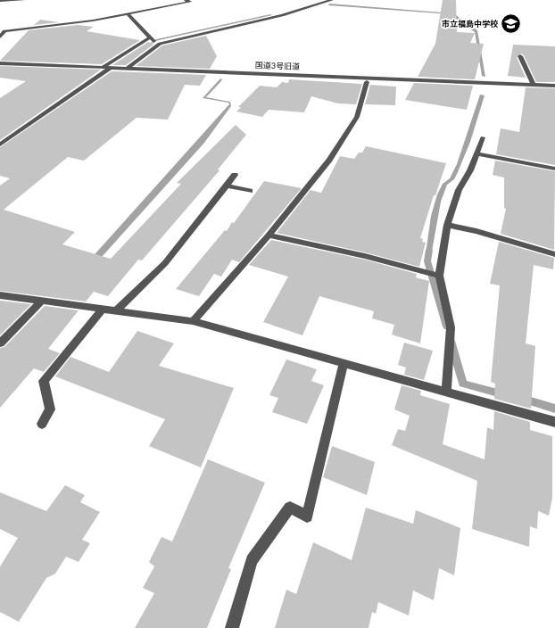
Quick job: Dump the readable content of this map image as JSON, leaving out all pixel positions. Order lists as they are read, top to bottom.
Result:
{
  "streets": {
    "street": ["国道3号旧道"]
  },
  "places": {
    "school or university": ["市立福島中学校"]
  }
}
